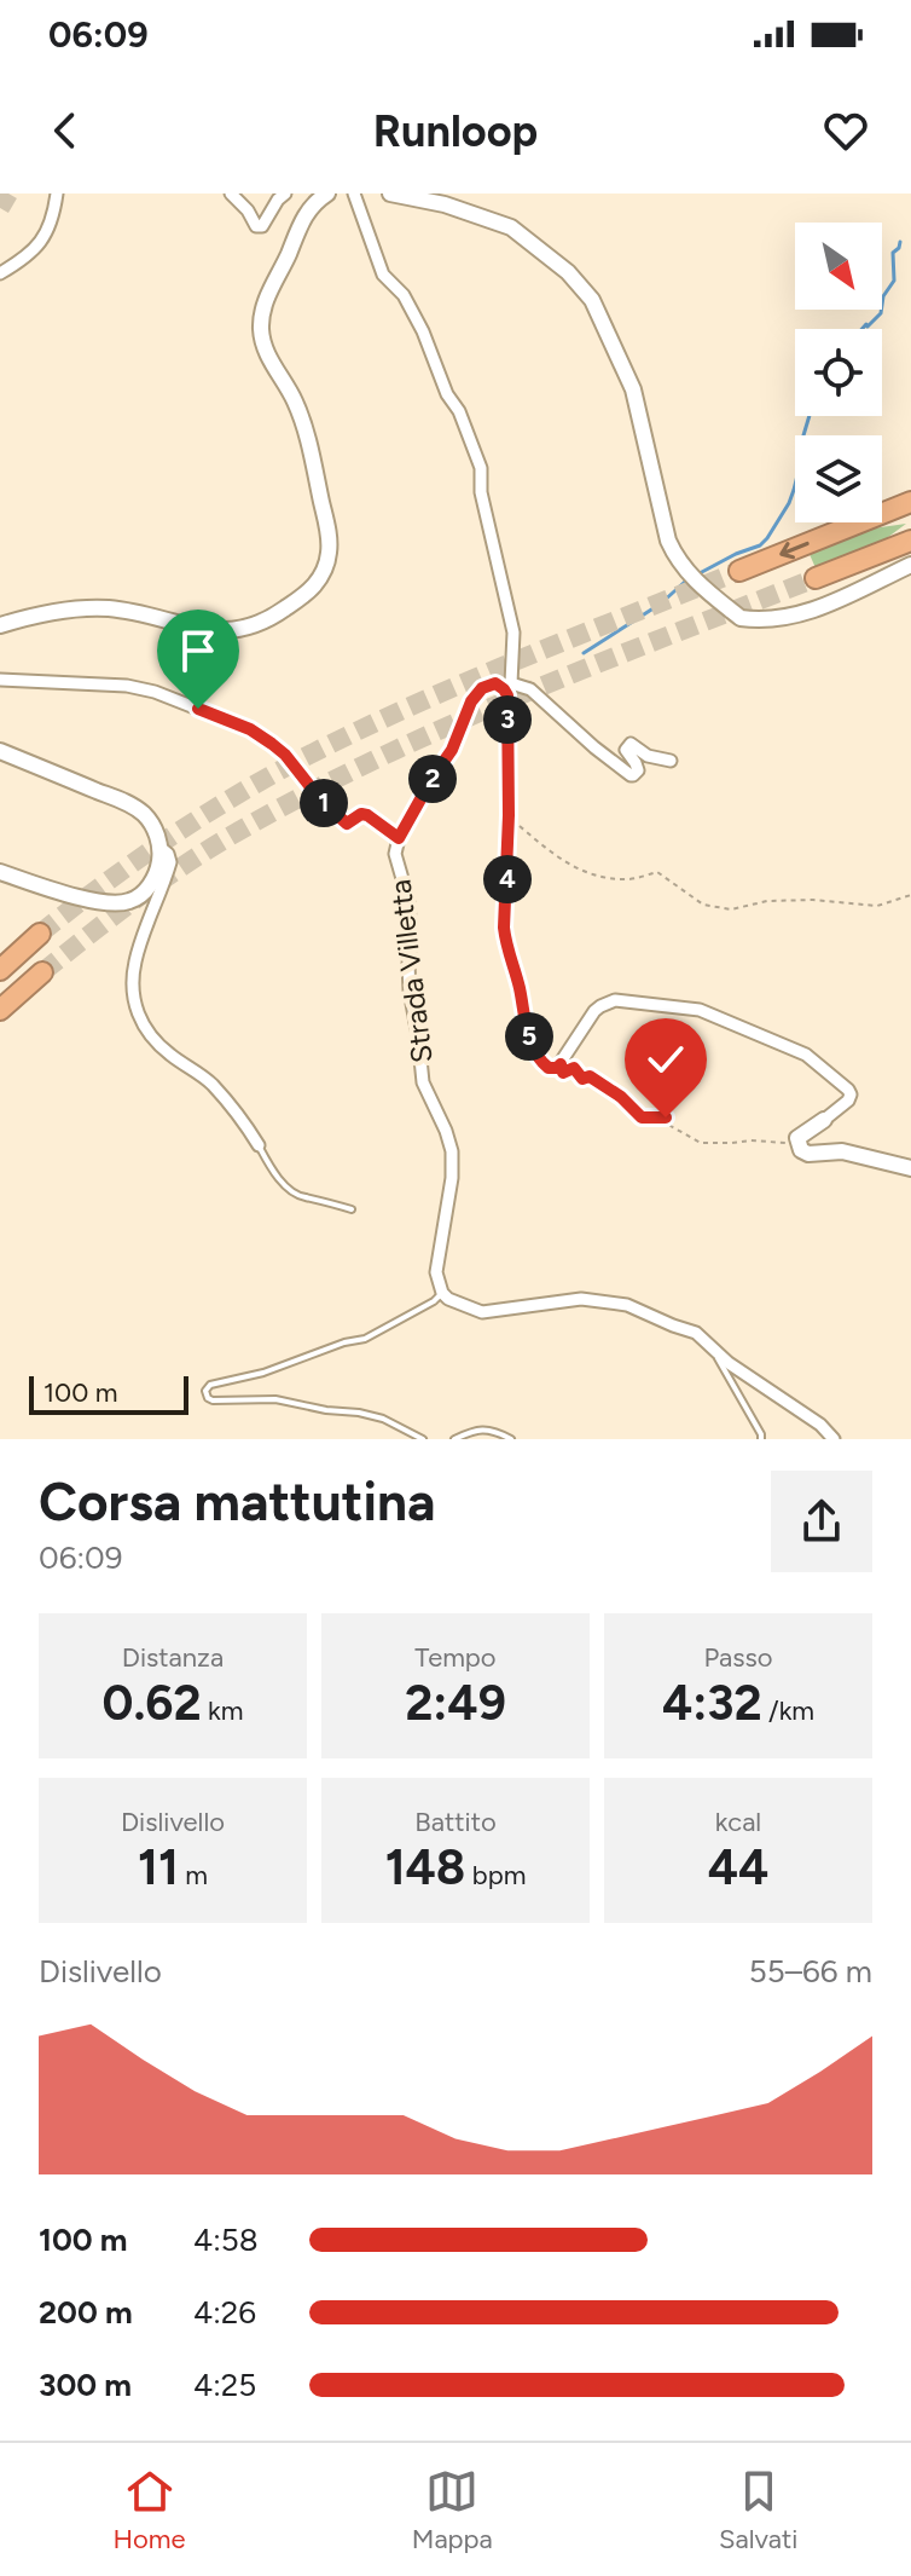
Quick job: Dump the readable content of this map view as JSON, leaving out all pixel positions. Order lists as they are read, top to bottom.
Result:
{
  "streets": {
    "street": ["Strada Villetta"]
  },
  "scale_bar": "100 m",
  "north": "bottom right",
  "page": {
    "status": "06:09",
    "header": "Runloop",
    "pins": [
      "3",
      "2",
      "1",
      "4",
      "5"
    ],
    "scale": "100 m",
    "heading": ["Corsa mattutina", "06:09"],
    "stats": [
      ["Distanza", "0.62 km"],
      ["Tempo", "2:49"],
      ["Passo", "4:32 /km"],
      ["Dislivello", "11 m"],
      ["Battito", "148 bpm"],
      ["kcal", "44"]
    ],
    "chart": ["Dislivello", "55–66 m"],
    "list": [
      {
        "name": "100 m",
        "note": "4:58"
      },
      {
        "name": "200 m",
        "note": "4:26"
      },
      {
        "name": "300 m",
        "note": "4:25"
      }
    ],
    "tabs": ["Home", "Mappa", "Salvati"]
  }
}
